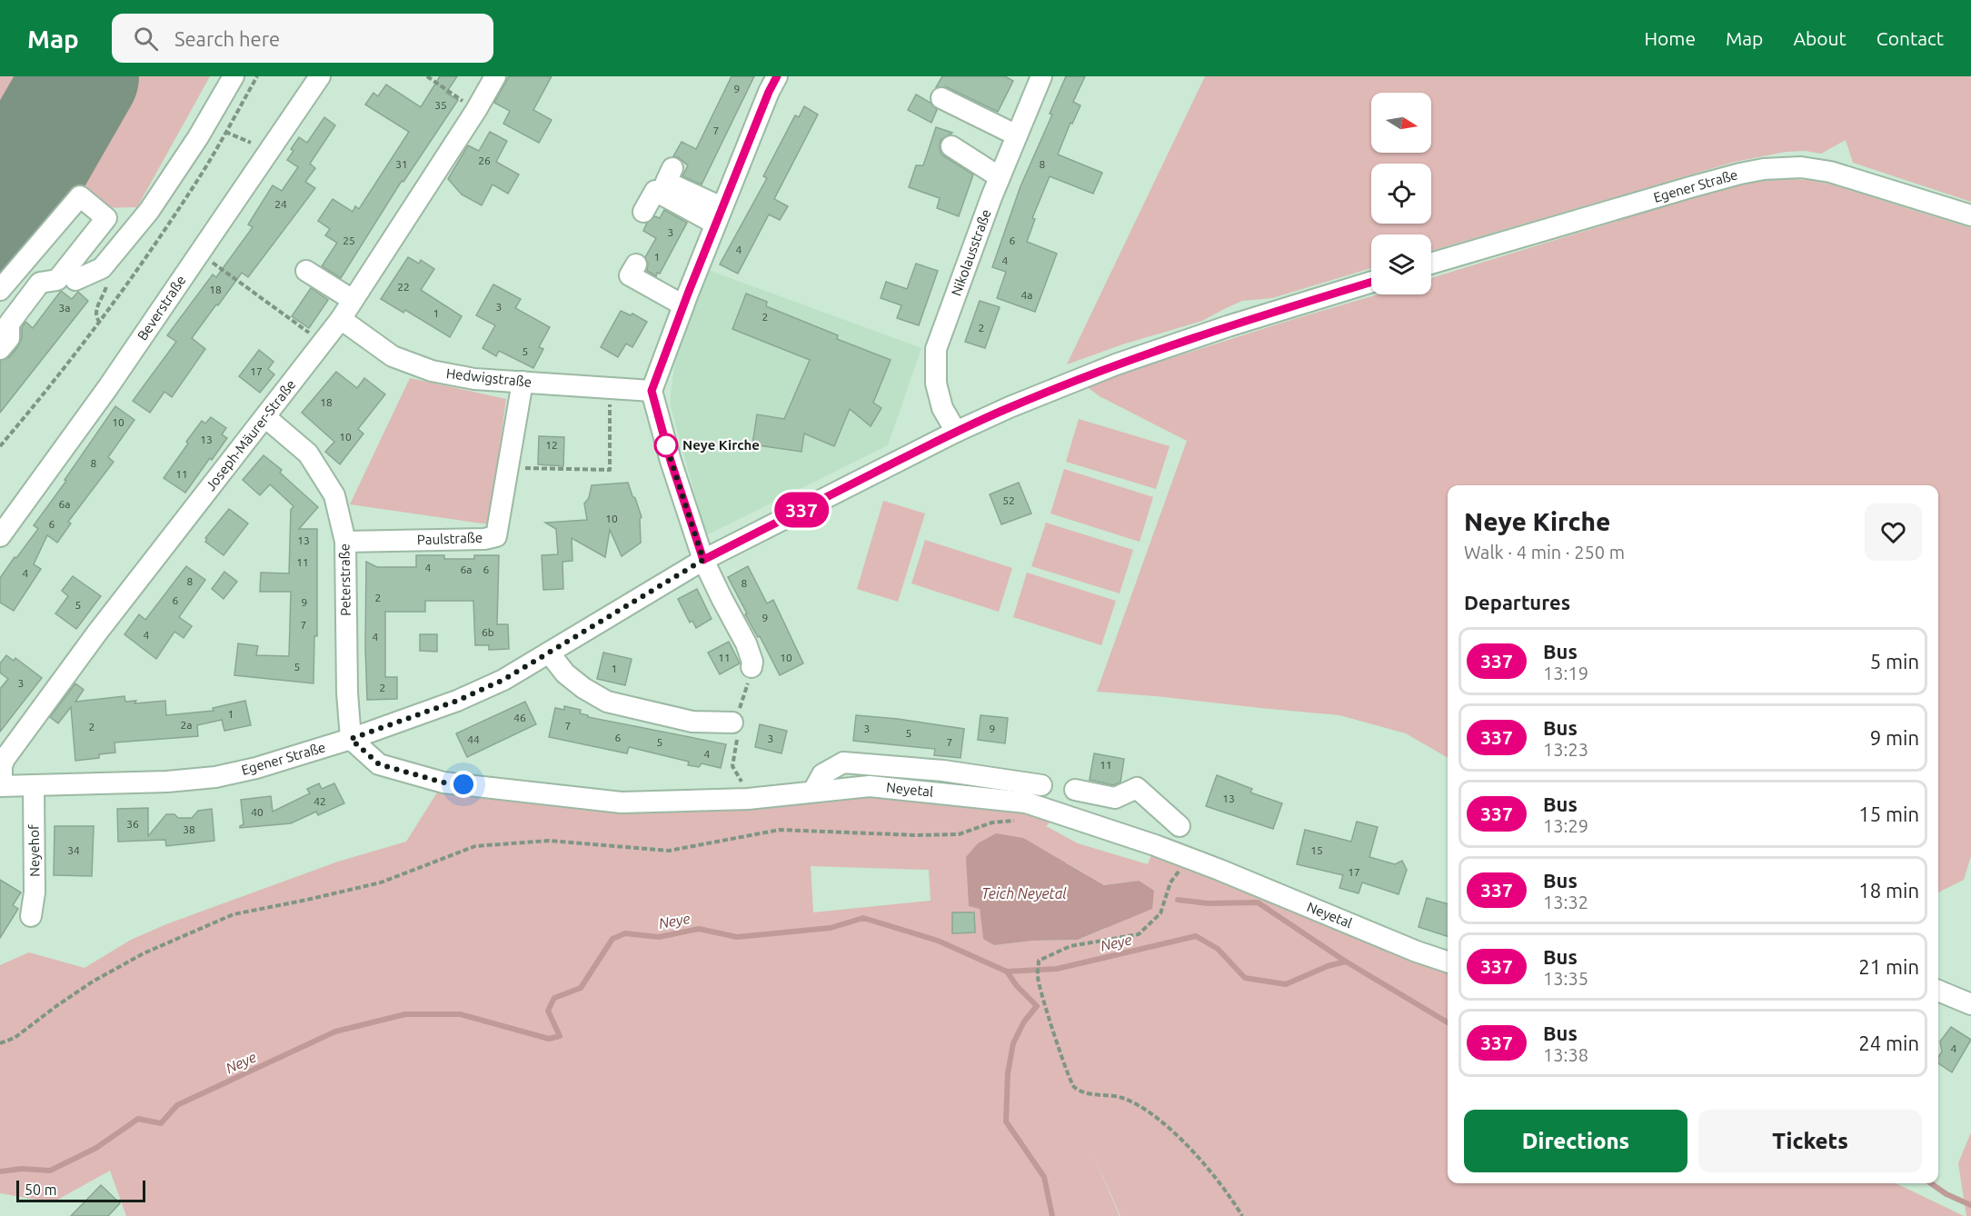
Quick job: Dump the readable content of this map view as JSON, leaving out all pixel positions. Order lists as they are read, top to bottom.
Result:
{
  "streets": {
    "street": [
      "Egener Straße",
      "Nikolausstraße",
      "Beverstraße",
      "Hedwigstraße",
      "Joseph-Mäurer-Straße",
      "Paulstraße",
      "Peterstraße",
      "Neyetal",
      "Neyehof"
    ]
  },
  "crossings": [
    ["Egener Straße", "Nikolausstraße"],
    ["Egener Straße", "Joseph-Mäurer-Straße"],
    ["Egener Straße", "Peterstraße"],
    ["Egener Straße", "Neyetal"],
    ["Egener Straße", "Neyehof"],
    ["Hedwigstraße", "Joseph-Mäurer-Straße"],
    ["Hedwigstraße", "Paulstraße"],
    ["Joseph-Mäurer-Straße", "Peterstraße"],
    ["Paulstraße", "Peterstraße"],
    ["Peterstraße", "Neyetal"]
  ],
  "water": ["Teich Neyetal", "Neye"],
  "places": ["Neye Kirche"],
  "lines": ["bus line 337"],
  "house_numbers": [
    "9",
    "35",
    "7",
    "26",
    "31",
    "8",
    "24",
    "3",
    "25",
    "6",
    "4",
    "1",
    "4",
    "22",
    "18",
    "4a",
    "3",
    "3a",
    "1",
    "2",
    "2",
    "5",
    "17",
    "18",
    "10",
    "10",
    "13",
    "12",
    "8",
    "11",
    "52",
    "6a",
    "10",
    "6",
    "13",
    "11",
    "4",
    "6a",
    "6",
    "4",
    "8",
    "8",
    "2",
    "6",
    "9",
    "5",
    "9",
    "7",
    "6b",
    "4",
    "4",
    "11",
    "10",
    "5",
    "1",
    "3",
    "2",
    "1",
    "46",
    "2a",
    "7",
    "2",
    "3",
    "9",
    "5",
    "6",
    "3",
    "44",
    "5",
    "7",
    "4",
    "11",
    "13",
    "42",
    "40",
    "36",
    "38",
    "34",
    "15",
    "17",
    "4"
  ],
  "scale_bar": "50 m",
  "north": "right",
  "page": {
    "header": "Map",
    "search": "Search here",
    "nav": [
      "Home",
      "Map",
      "About",
      "Contact"
    ],
    "on_map": "337",
    "heading": [
      ["Neye Kirche", "Walk · 4 min · 250 m"],
      "Departures"
    ],
    "list": [
      {
        "mark": "337",
        "name": "Bus",
        "note": "13:19",
        "value": "5 min"
      },
      {
        "mark": "337",
        "name": "Bus",
        "note": "13:23",
        "value": "9 min"
      },
      {
        "mark": "337",
        "name": "Bus",
        "note": "13:29",
        "value": "15 min"
      },
      {
        "mark": "337",
        "name": "Bus",
        "note": "13:32",
        "value": "18 min"
      },
      {
        "mark": "337",
        "name": "Bus",
        "note": "13:35",
        "value": "21 min"
      },
      {
        "mark": "337",
        "name": "Bus",
        "note": "13:38",
        "value": "24 min"
      }
    ],
    "buttons": ["Directions", "Tickets"],
    "scale": "50 m"
  }
}
